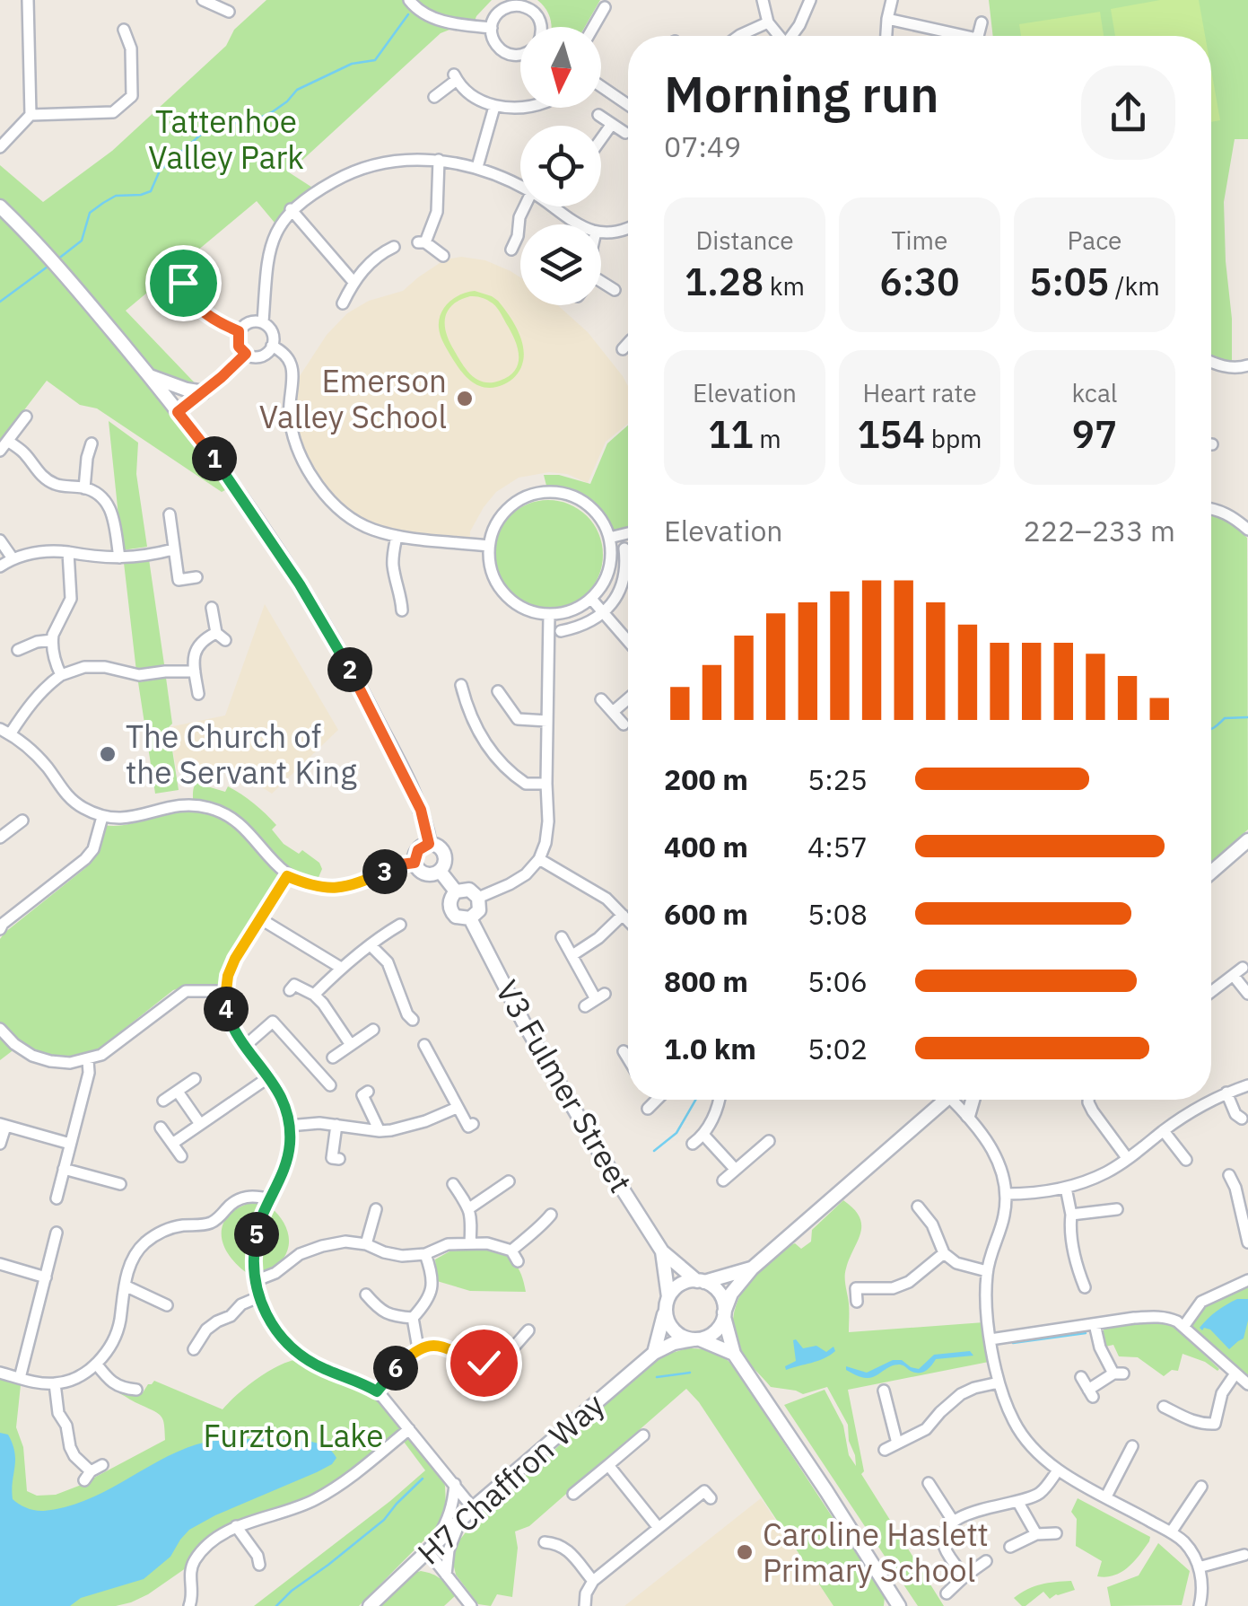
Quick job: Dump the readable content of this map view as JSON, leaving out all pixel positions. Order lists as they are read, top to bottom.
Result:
{
  "streets": {
    "street": ["V3 Fulmer Street", "H7 Chaffron Way"]
  },
  "crossings": [
    ["V3 Fulmer Street", "H7 Chaffron Way"]
  ],
  "parks": ["Tattenhoe Valley Park", "Furzton Lake"],
  "places": ["Emerson Valley School", "The Church of the Servant King", "Caroline Haslett Primary School"],
  "north": "bottom",
  "page": {
    "heading": ["Morning run", "07:49"],
    "stats": [
      ["Distance", "1.28 km"],
      ["Time", "6:30"],
      ["Pace", "5:05 /km"],
      ["Elevation", "11 m"],
      ["Heart rate", "154 bpm"],
      ["kcal", "97"]
    ],
    "pins": [
      "1",
      "2",
      "3",
      "4",
      "5",
      "6"
    ],
    "chart": ["Elevation", "222–233 m"],
    "list": [
      {
        "name": "200 m",
        "note": "5:25"
      },
      {
        "name": "400 m",
        "note": "4:57"
      },
      {
        "name": "600 m",
        "note": "5:08"
      },
      {
        "name": "800 m",
        "note": "5:06"
      },
      {
        "name": "1.0 km",
        "note": "5:02"
      }
    ]
  }
}
